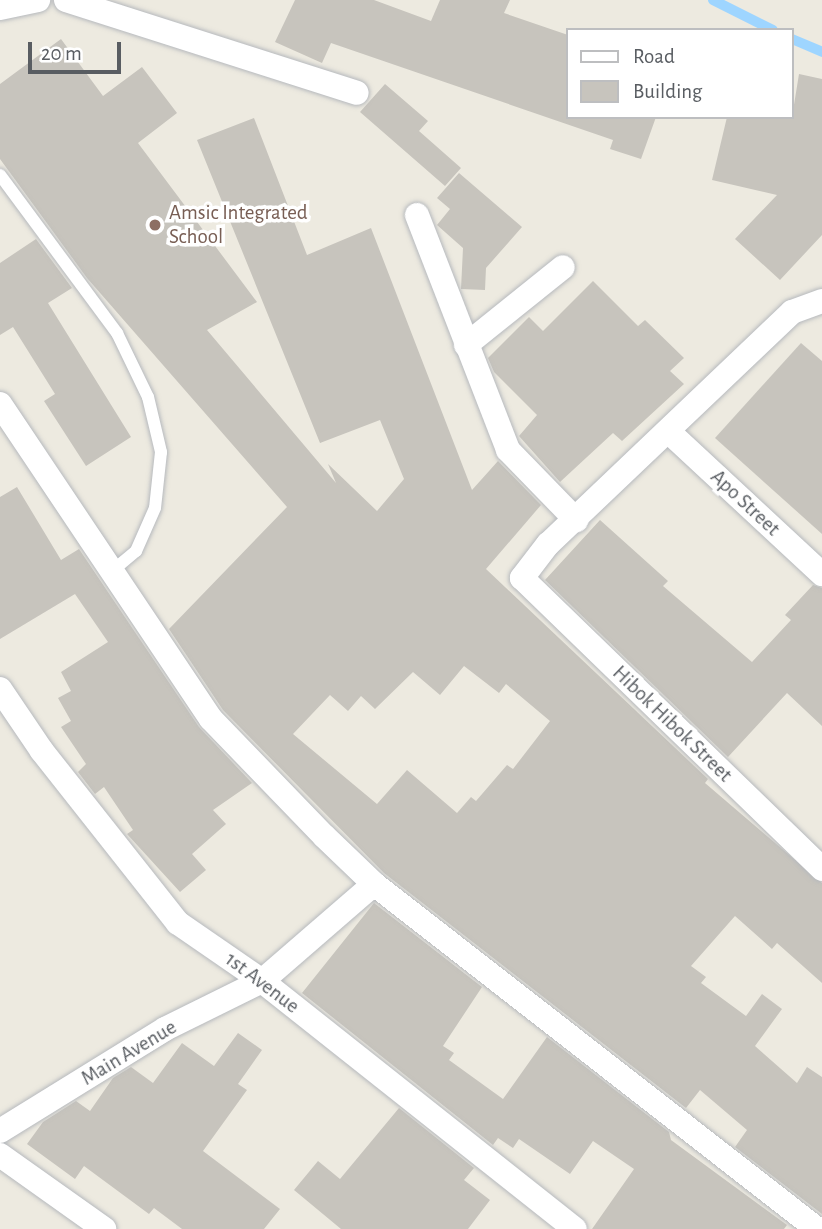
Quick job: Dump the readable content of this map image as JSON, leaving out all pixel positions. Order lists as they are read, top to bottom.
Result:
{
  "streets": {
    "street": [
      "Apo Street",
      "Hibok Hibok Street",
      "1st Avenue",
      "Main Avenue"
    ]
  },
  "crossings": [
    ["1st Avenue", "Main Avenue"]
  ],
  "places": ["Amsic Integrated School"],
  "legend": ["Road", "Building"],
  "scale_bar": "20 m"
}
